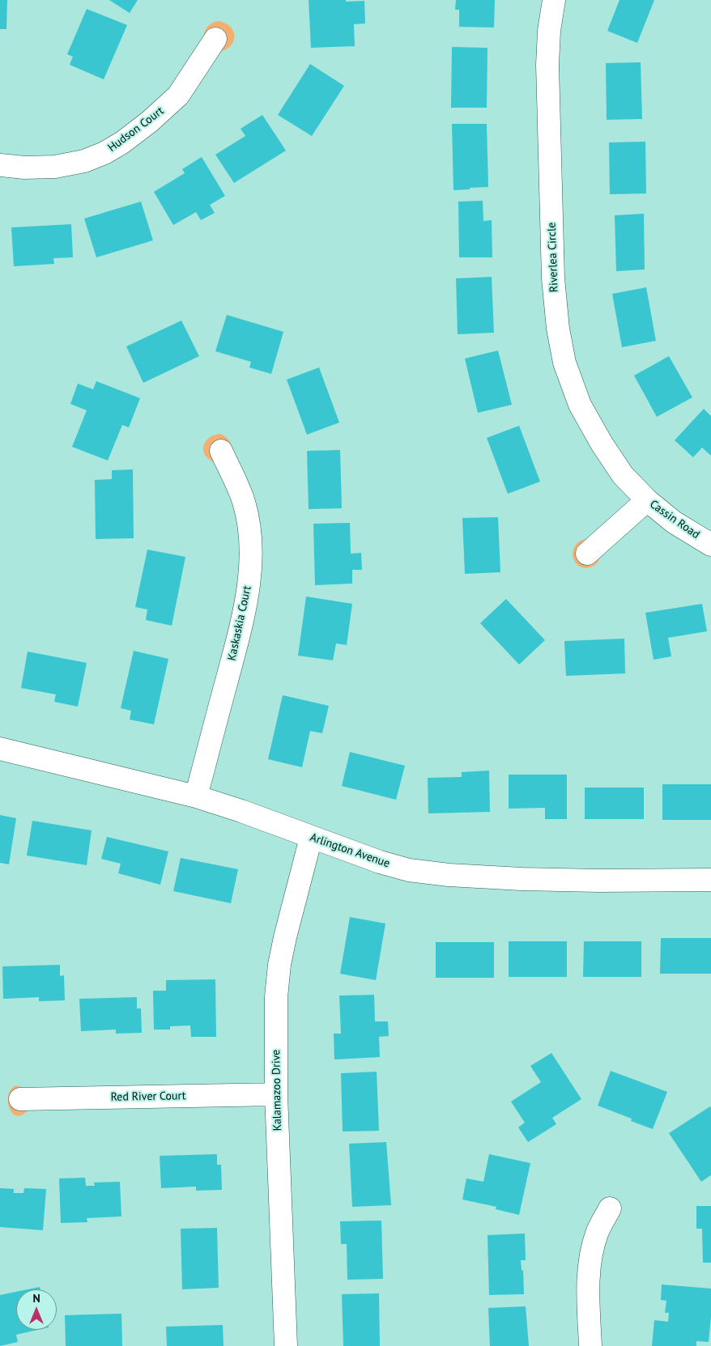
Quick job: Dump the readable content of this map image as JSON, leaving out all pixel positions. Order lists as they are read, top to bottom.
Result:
{
  "streets": {
    "street": [
      "Hudson Court",
      "Riverlea Circle",
      "Cassin Road",
      "Kaskaskia Court",
      "Arlington Avenue",
      "Kalamazoo Drive",
      "Red River Court"
    ]
  },
  "crossings": [
    ["Riverlea Circle", "Cassin Road"],
    ["Kaskaskia Court", "Arlington Avenue"],
    ["Arlington Avenue", "Kalamazoo Drive"],
    ["Kalamazoo Drive", "Red River Court"]
  ],
  "north": "top"
}
